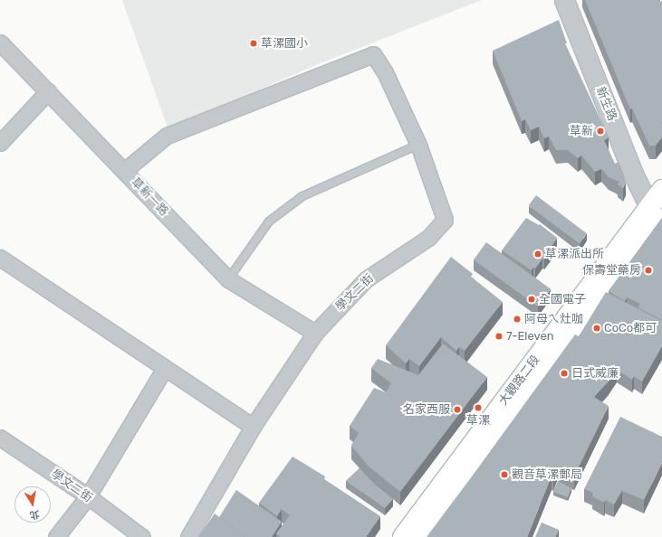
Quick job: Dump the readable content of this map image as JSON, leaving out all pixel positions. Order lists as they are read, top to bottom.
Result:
{
  "streets": {
    "main road": ["大觀路二段"],
    "street": ["新生路", "草新一路", "學文二街"]
  },
  "crossings": [
    ["新生路", "大觀路二段"],
    ["草新一路", "學文二街"]
  ],
  "places": [
    "草漯國小",
    "草新",
    "草漯派出所",
    "保壽堂藥房",
    "全國電子",
    "阿母ㄟ灶咖",
    "CoCo都可",
    "7-Eleven",
    "日式威廉",
    "草漯",
    "名家西服",
    "觀音草漯郵局"
  ],
  "north": "bottom"
}
